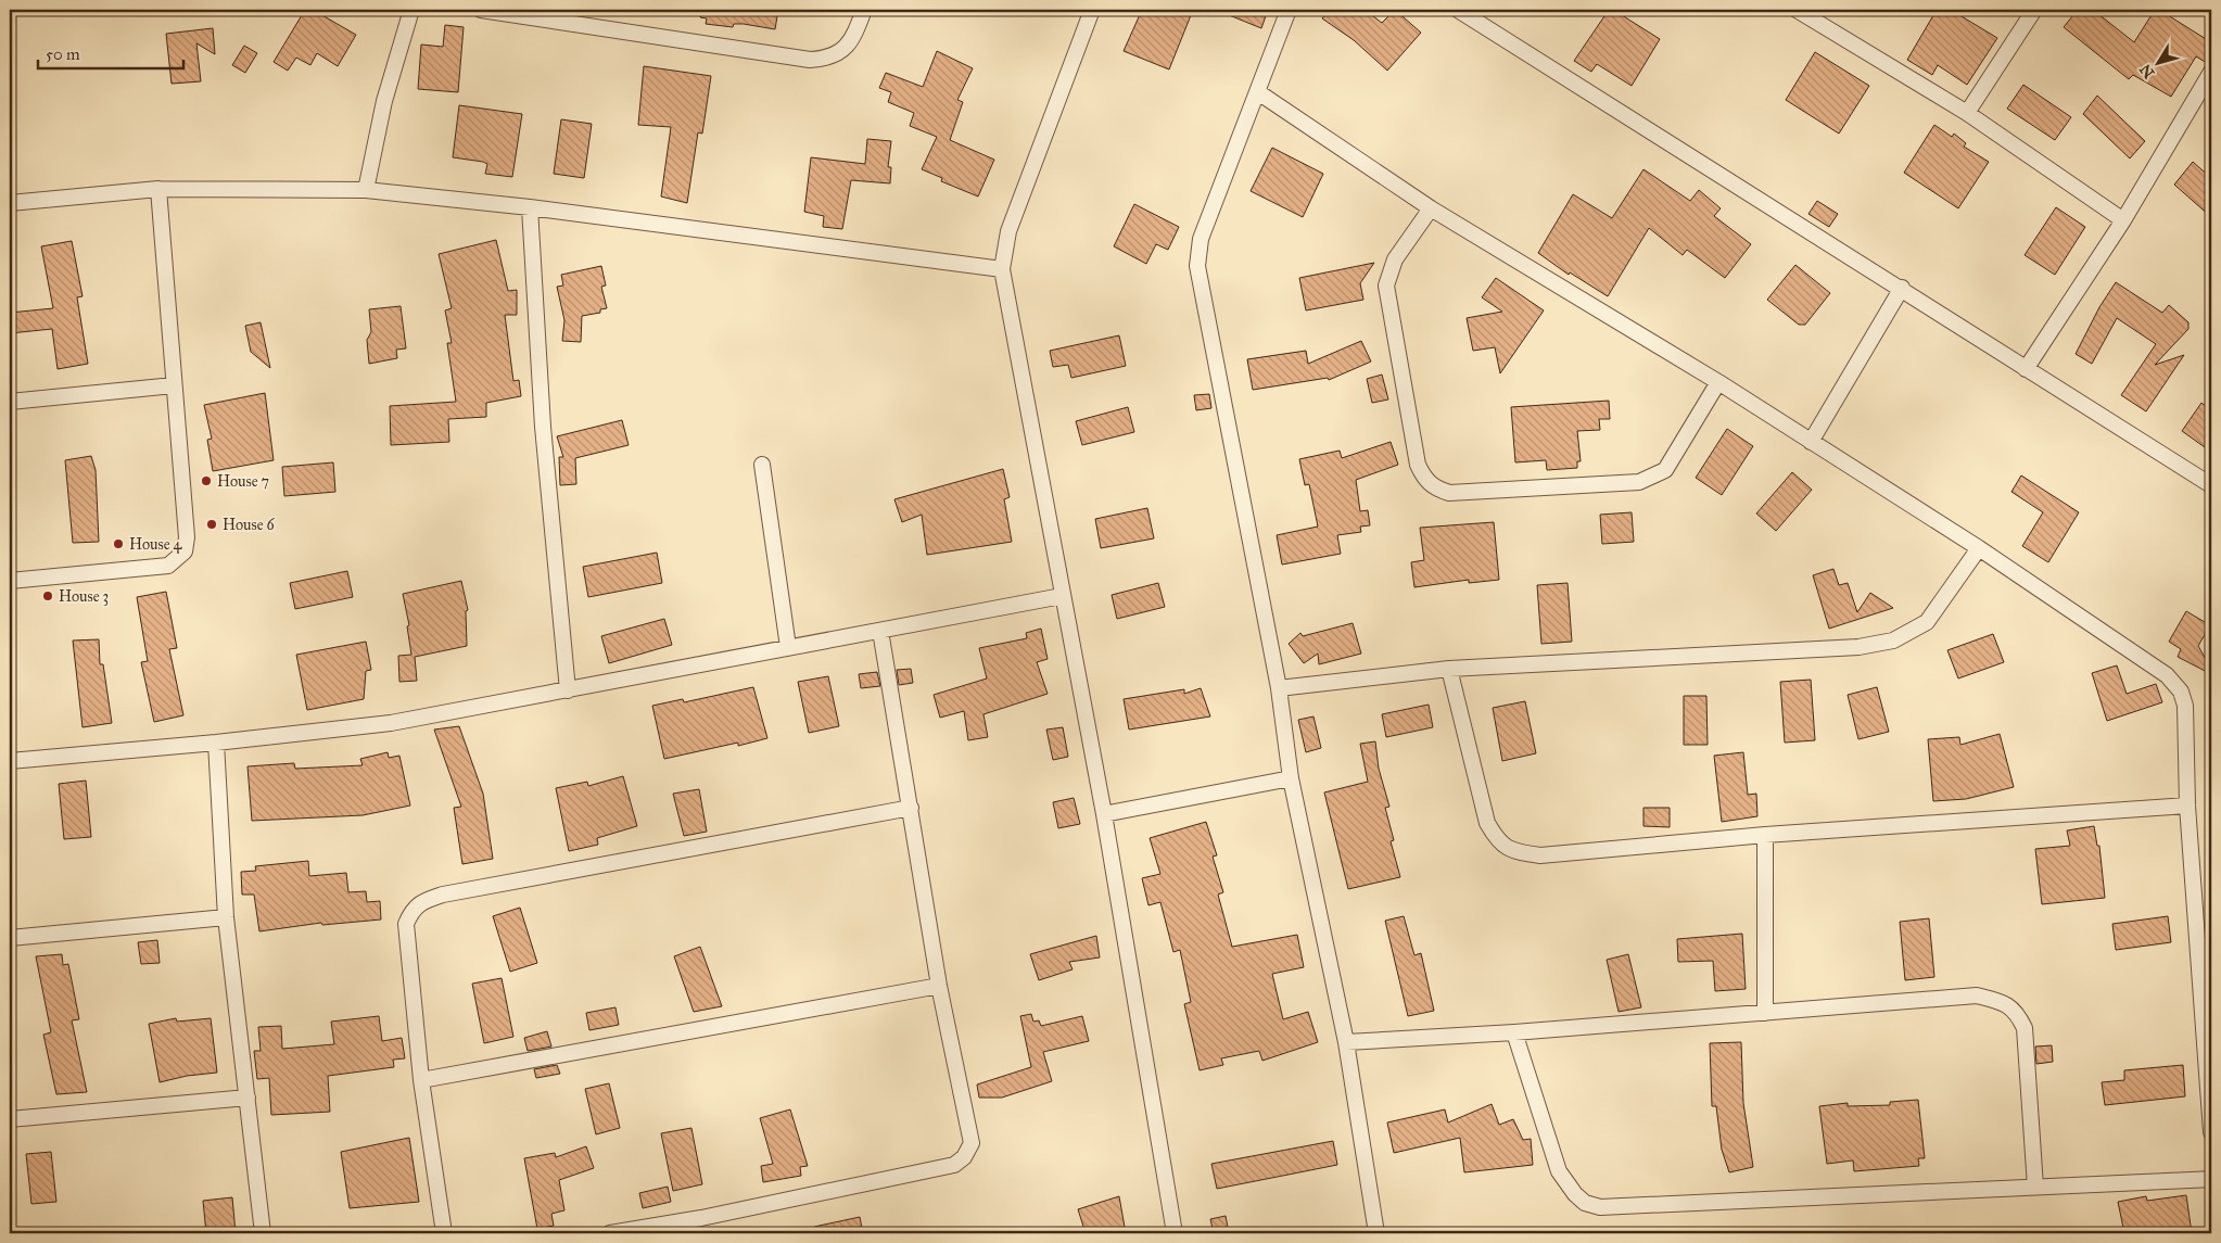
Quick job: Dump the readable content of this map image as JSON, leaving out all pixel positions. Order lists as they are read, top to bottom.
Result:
{
  "places": [
    "House 7",
    "House 6",
    "House 4",
    "House 3"
  ],
  "scale_bar": "50 m",
  "north": "bottom left"
}
